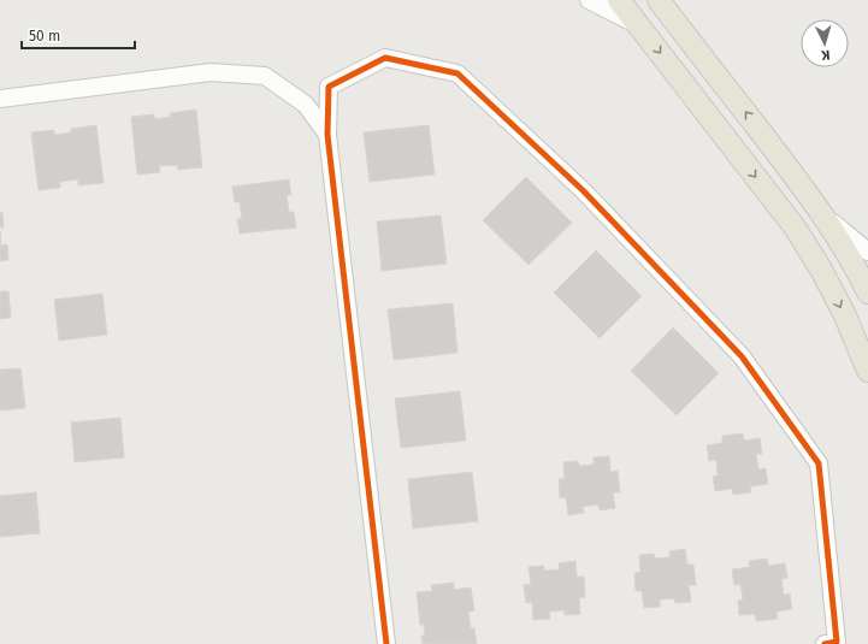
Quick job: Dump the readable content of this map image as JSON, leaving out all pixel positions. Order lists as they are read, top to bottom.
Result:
{
  "scale_bar": "50 m",
  "north": "bottom"
}
